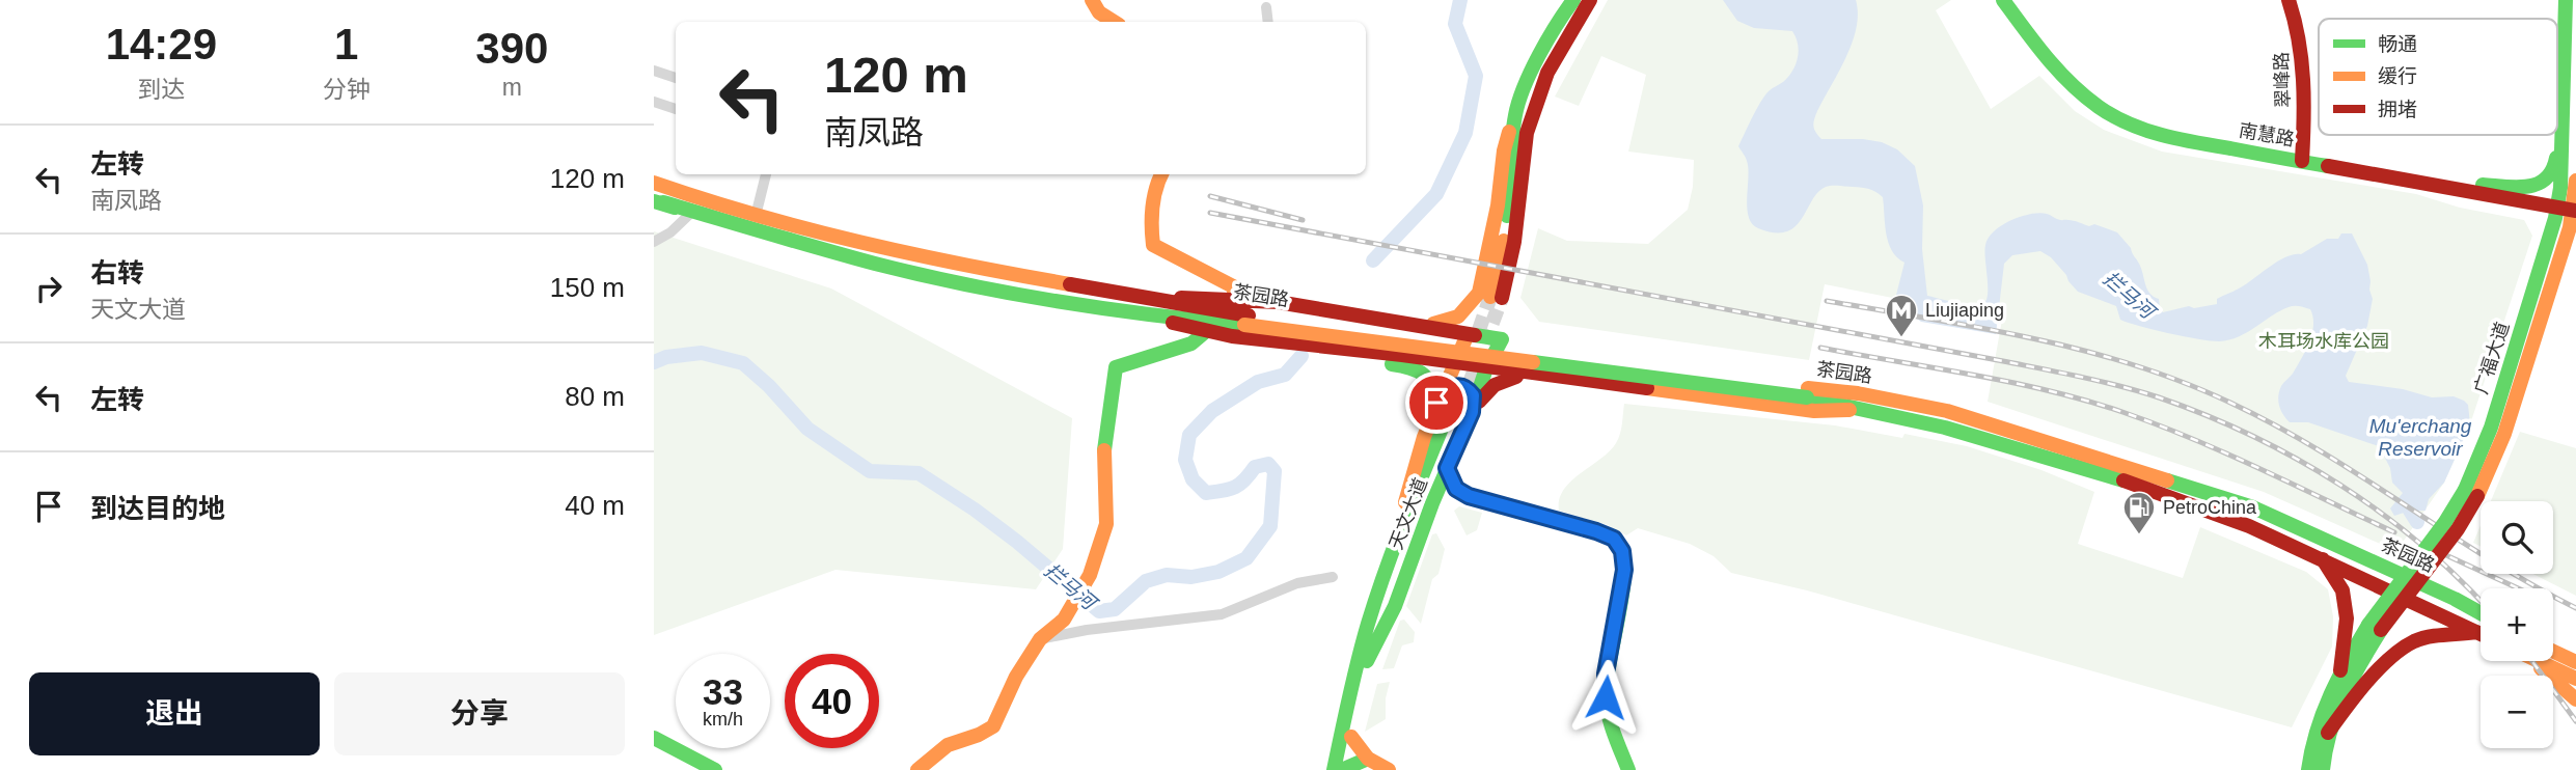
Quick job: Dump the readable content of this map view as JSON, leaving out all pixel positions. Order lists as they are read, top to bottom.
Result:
{
  "streets": {
    "main road": [
      "翠峰路",
      "南慧路",
      "茶园路",
      "广福大道",
      "天文大道"
    ]
  },
  "crossings": [
    ["翠峰路", "南慧路"],
    ["南慧路", "广福大道"],
    ["茶园路", "天文大道"]
  ],
  "water": ["拦马河", "Mu'erchang Reservoir"],
  "parks": ["木耳场水库公园"],
  "places": {
    "metro station": ["Liujiaping"],
    "fuel station": ["PetroChina"]
  },
  "legend": ["畅通", "缓行", "拥堵"],
  "page": {
    "eta": [
      "14:29",
      "到达",
      "1",
      "分钟",
      "390",
      "m"
    ],
    "turn": ["120 m", "南凤路"],
    "list": [
      {
        "name": "左转",
        "note": "南凤路",
        "value": "120 m"
      },
      {
        "name": "右转",
        "note": "天文大道",
        "value": "150 m"
      },
      {
        "name": "左转",
        "value": "80 m"
      },
      {
        "name": "到达目的地",
        "value": "40 m"
      }
    ],
    "map_buttons": ["+", "−"],
    "speed": "33 km/h",
    "limit": "40",
    "buttons": ["退出", "分享"]
  }
}
